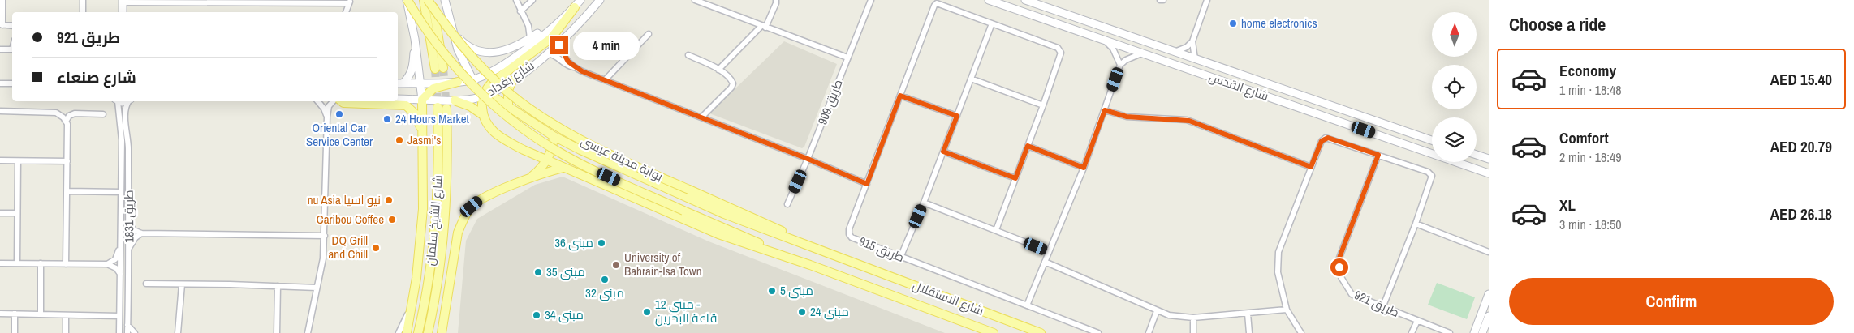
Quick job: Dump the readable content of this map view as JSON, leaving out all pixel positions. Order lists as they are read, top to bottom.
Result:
{
  "streets": {
    "main road": [
      "شارع بغداد",
      "شارع القدس",
      "بوابة مدينة عيسى",
      "شارع الشيخ سلمان",
      "شارع الاستقلال"
    ],
    "street": [
      "طريق 909",
      "طريق 1831",
      "طريق 915",
      "طريق 921"
    ]
  },
  "crossings": [
    ["شارع بغداد", "شارع الشيخ سلمان"],
    ["بوابة مدينة عيسى", "شارع الاستقلال"]
  ],
  "places": [
    "home electronics",
    "Oriental Car Service Center",
    "24 Hours Market",
    "Jasmi's",
    "nu Asia نيو اسيا",
    "Caribou Coffee",
    "مبنى 36",
    "DQ Grill and Chill",
    "University of Bahrain-Isa Town",
    "مبنى 35",
    "مبنى 32",
    "مبنى 5",
    "مبنى 12 - قاعة البحرين",
    "مبنى 24",
    "مبنى 34"
  ],
  "north": "top",
  "page": {
    "heading": "Choose a ride",
    "banner": ["طريق 921", "شارع صنعاء"],
    "bubble": "4 min",
    "list": [
      {
        "name": "Economy",
        "note": "1 min · 18:48",
        "value": "AED 15.40"
      },
      {
        "name": "Comfort",
        "note": "2 min · 18:49",
        "value": "AED 20.79"
      },
      {
        "name": "XL",
        "note": "3 min · 18:50",
        "value": "AED 26.18"
      }
    ],
    "buttons": "Confirm"
  }
}
